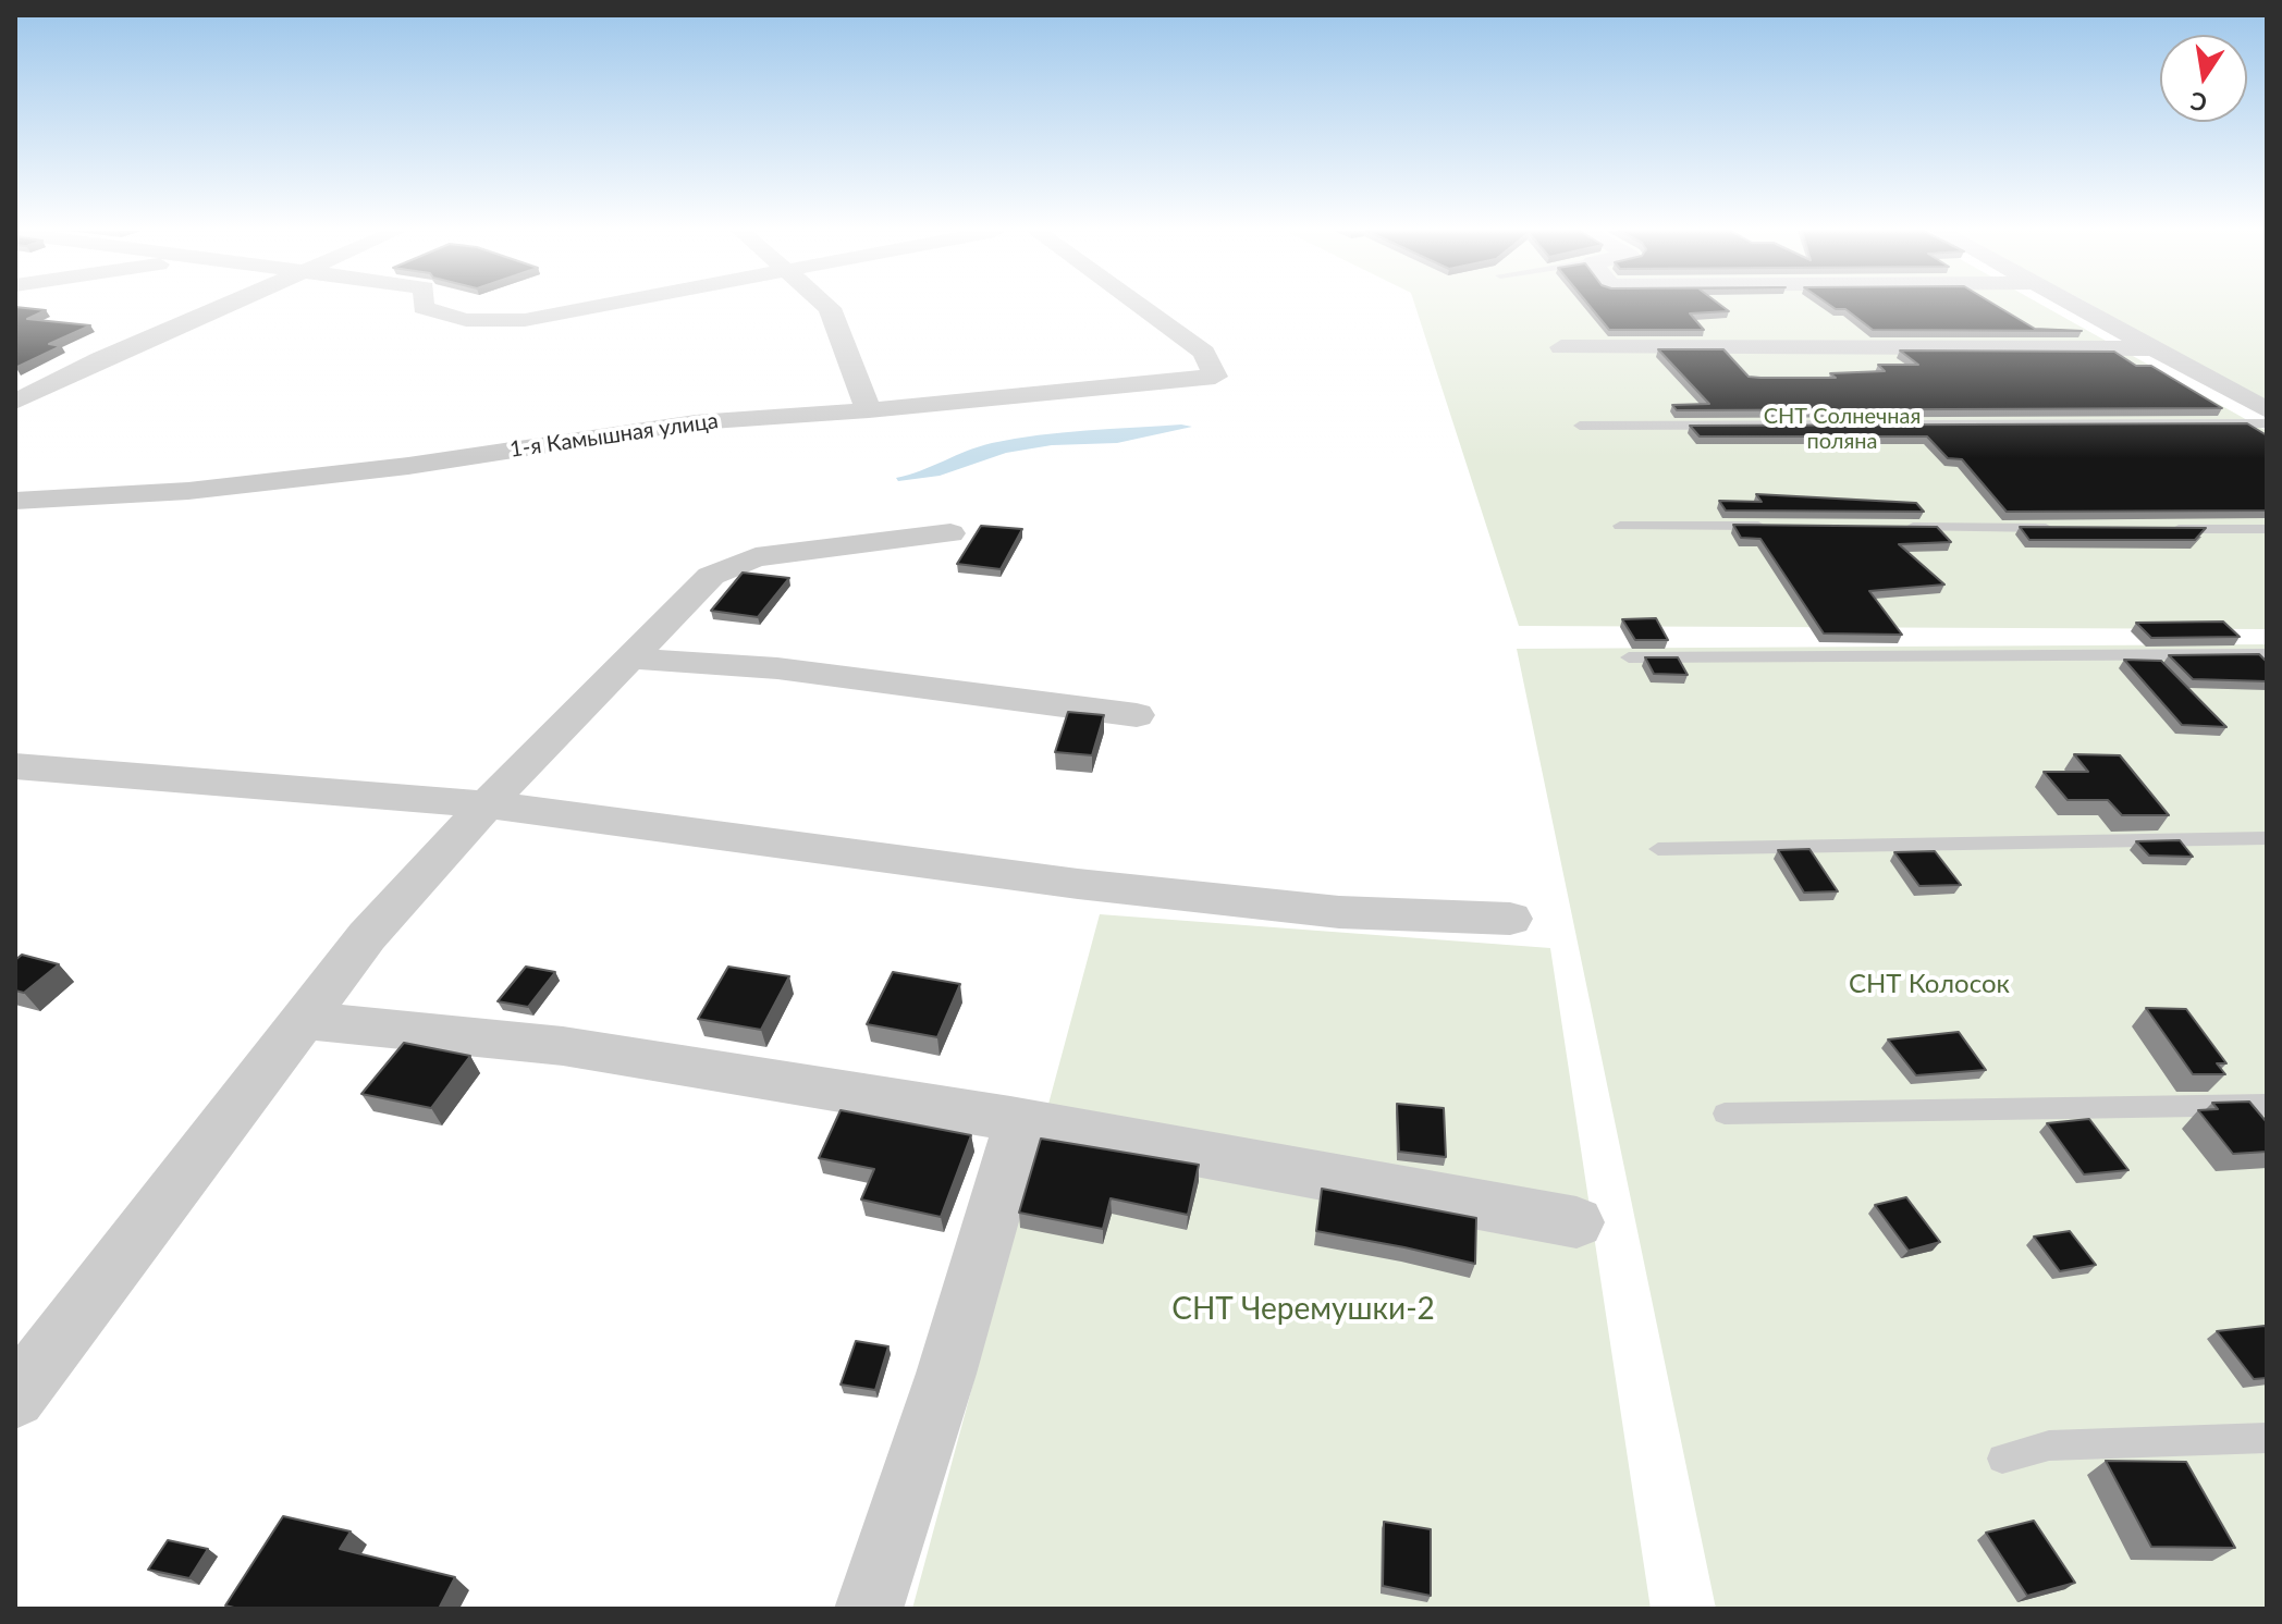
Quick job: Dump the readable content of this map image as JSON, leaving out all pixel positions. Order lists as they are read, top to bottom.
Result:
{
  "streets": {
    "street": ["1-я Камышная улица"]
  },
  "parks": ["СНТ Солнечная поляна", "СНТ Колосок", "СНТ Черемушки-2"],
  "north": "bottom"
}
